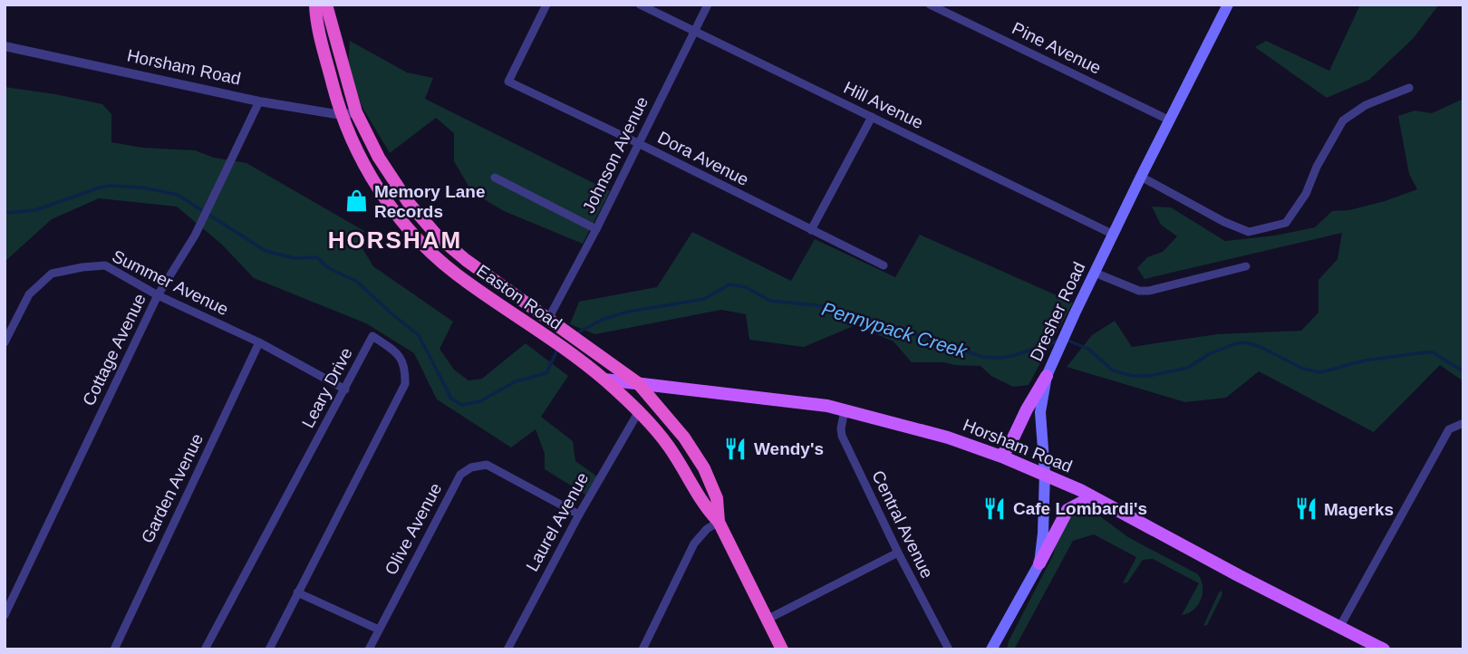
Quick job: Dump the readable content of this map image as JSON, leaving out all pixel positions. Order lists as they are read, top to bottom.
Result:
{
  "streets": {
    "highway": ["Easton Road"],
    "main road": ["Horsham Road", "Dresher Road"],
    "street": [
      "Pine Avenue",
      "Hill Avenue",
      "Johnson Avenue",
      "Dora Avenue",
      "Summer Avenue",
      "Cottage Avenue",
      "Leary Drive",
      "Garden Avenue",
      "Laurel Avenue",
      "Central Avenue",
      "Olive Avenue"
    ]
  },
  "crossings": [
    ["Pine Avenue", "Dresher Road"],
    ["Horsham Road", "Easton Road"],
    ["Horsham Road", "Dresher Road"],
    ["Horsham Road", "Cottage Avenue"],
    ["Horsham Road", "Central Avenue"],
    ["Hill Avenue", "Johnson Avenue"],
    ["Hill Avenue", "Dresher Road"],
    ["Johnson Avenue", "Dora Avenue"],
    ["Johnson Avenue", "Easton Road"],
    ["Summer Avenue", "Cottage Avenue"],
    ["Summer Avenue", "Leary Drive"],
    ["Summer Avenue", "Garden Avenue"],
    ["Easton Road", "Laurel Avenue"],
    ["Laurel Avenue", "Olive Avenue"]
  ],
  "districts": ["HORSHAM"],
  "water": ["Pennypack Creek"],
  "places": {
    "shop": ["Memory Lane Records"],
    "restaurant": ["Wendy's", "Cafe Lombardi's", "Magerks"]
  }
}
